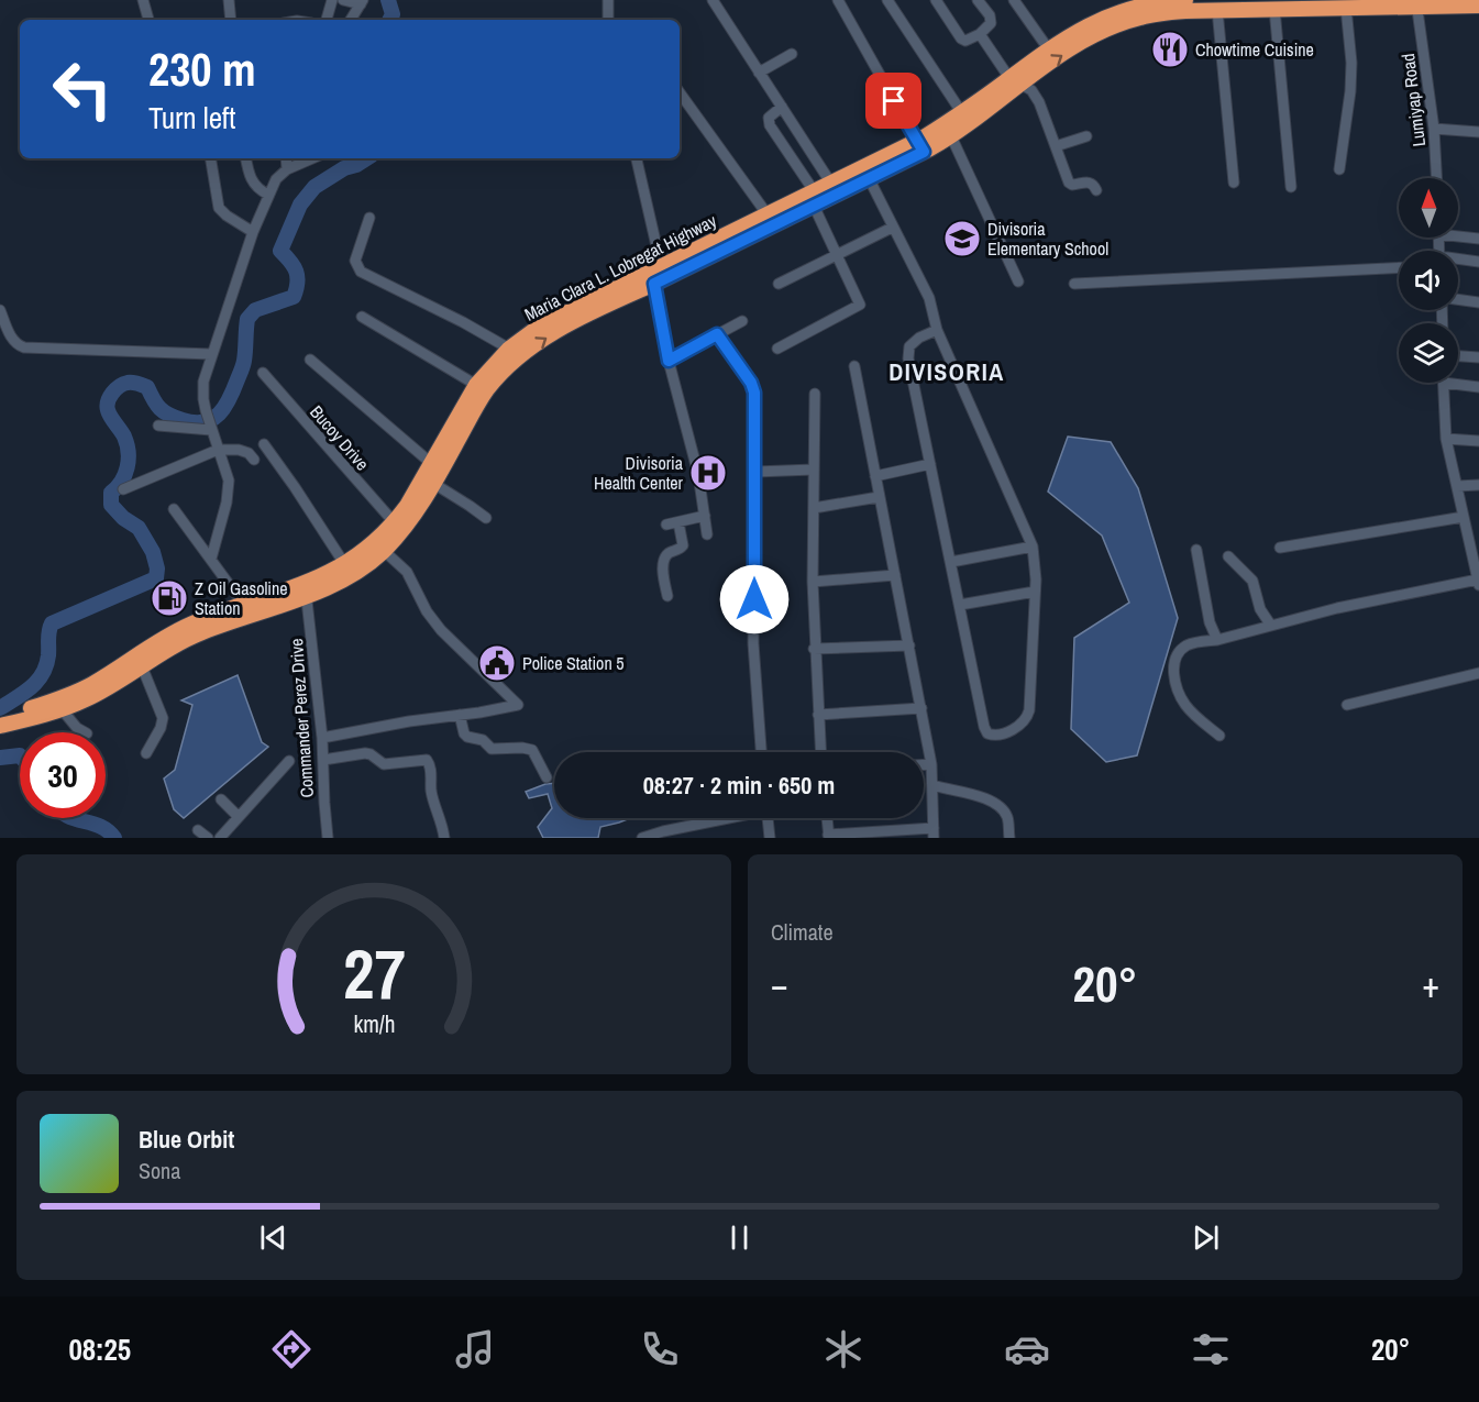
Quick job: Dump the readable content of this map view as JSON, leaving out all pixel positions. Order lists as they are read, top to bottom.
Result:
{
  "streets": {
    "highway": ["Maria Clara L. Lobregat Highway"],
    "street": ["Lumiyap Road", "Bucoy Drive", "Commander Perez Drive"]
  },
  "crossings": [
    ["Lumiyap Road", "Maria Clara L. Lobregat Highway"],
    ["Maria Clara L. Lobregat Highway", "Bucoy Drive"],
    ["Maria Clara L. Lobregat Highway", "Commander Perez Drive"]
  ],
  "districts": ["DIVISORIA"],
  "places": {
    "restaurant": ["Chowtime Cuisine"],
    "school or university": ["Divisoria Elementary School"],
    "hospital": ["Divisoria Health Center"],
    "fuel station": ["Z Oil Gasoline Station"],
    "public building": ["Police Station 5"]
  },
  "north": "top",
  "page": {
    "turn": ["230 m", "Turn left"],
    "limit": "30",
    "trip": "08:27 · 2 min · 650 m",
    "tile": "Climate",
    "heat": ["−", "20°", "+"],
    "song": ["Blue Orbit", "Sona"],
    "tabs": ["08:25", "20°"],
    "gauge": ["27", "km/h"]
  }
}
